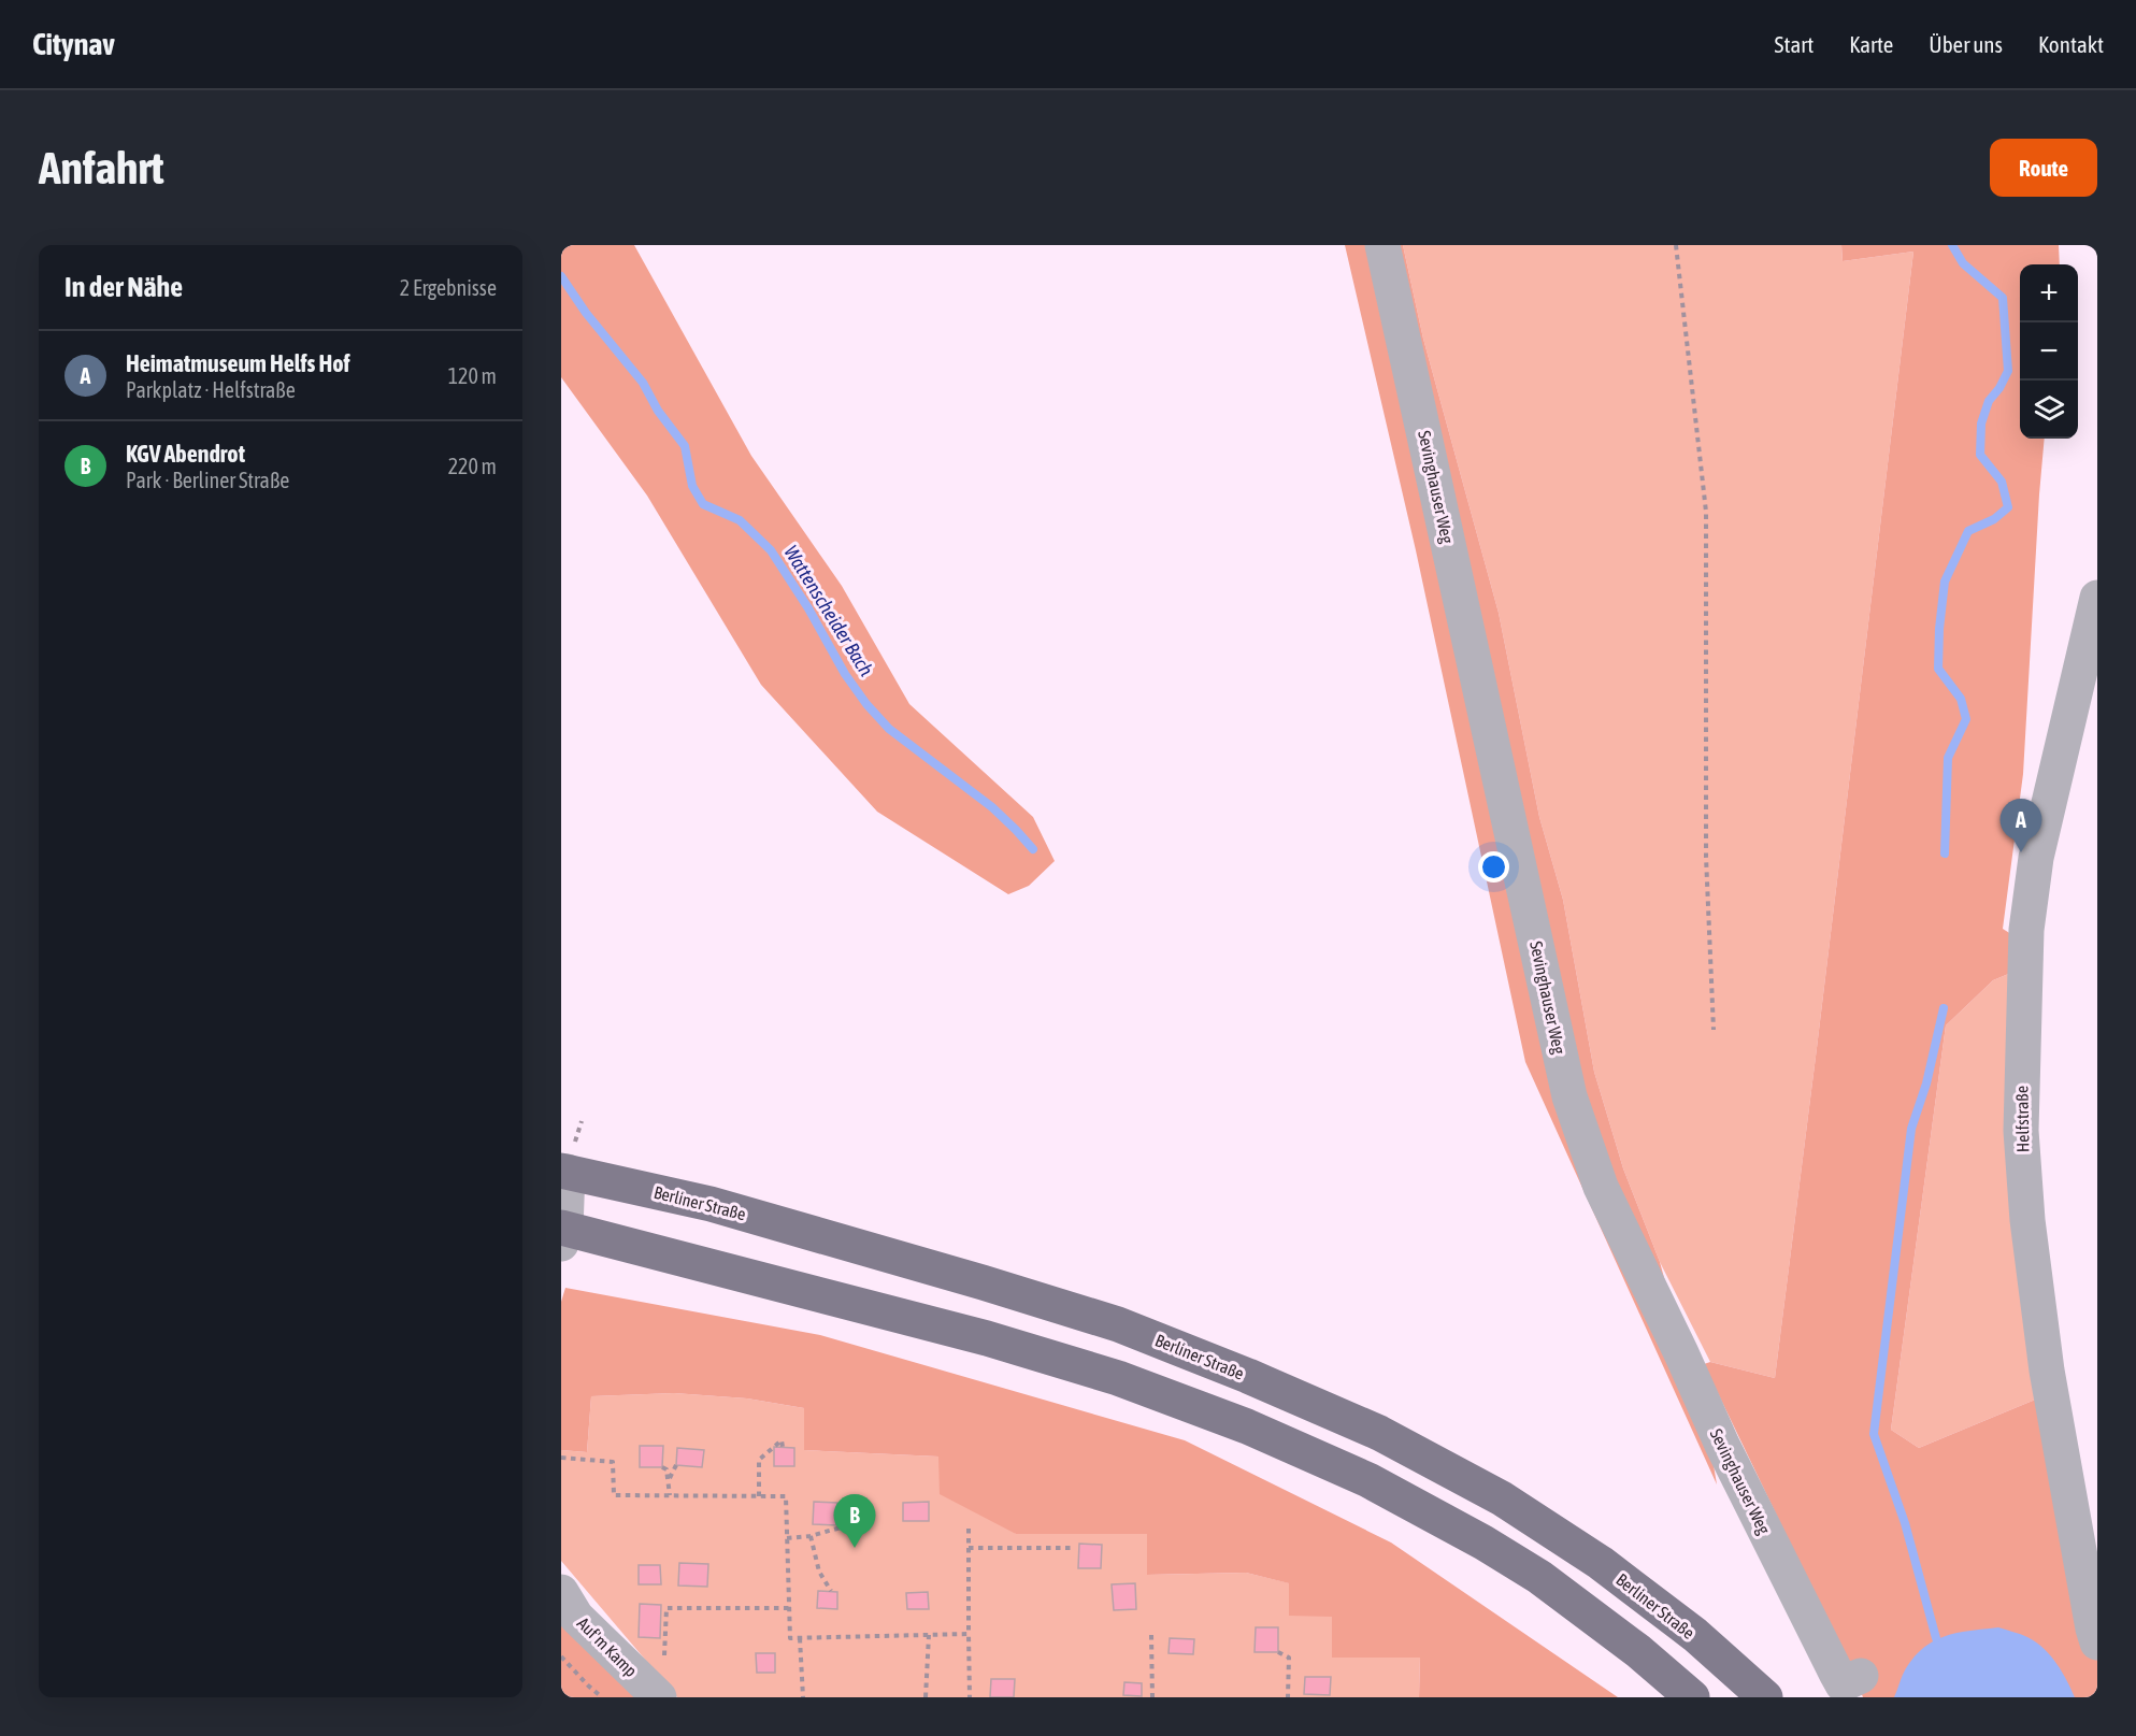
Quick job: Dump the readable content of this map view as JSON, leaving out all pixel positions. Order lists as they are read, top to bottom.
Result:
{
  "streets": {
    "main road": ["Berliner Straße"],
    "street": ["Sevinghauser Weg", "Helfstraße", "Auf'm Kamp"]
  },
  "water": ["Wattenscheider Bach"],
  "page": {
    "header": "Citynav",
    "nav": [
      "Start",
      "Karte",
      "Über uns",
      "Kontakt"
    ],
    "buttons": "Route",
    "title": "Anfahrt",
    "heading": ["In der Nähe", "2 Ergebnisse"],
    "map_buttons": ["+", "−"],
    "list": [
      {
        "mark": "A",
        "name": "Heimatmuseum Helfs Hof",
        "note": "Parkplatz · Helfstraße",
        "value": "120 m"
      },
      {
        "mark": "B",
        "name": "KGV Abendrot",
        "note": "Park · Berliner Straße",
        "value": "220 m"
      }
    ],
    "pins": ["A", "B"]
  }
}
